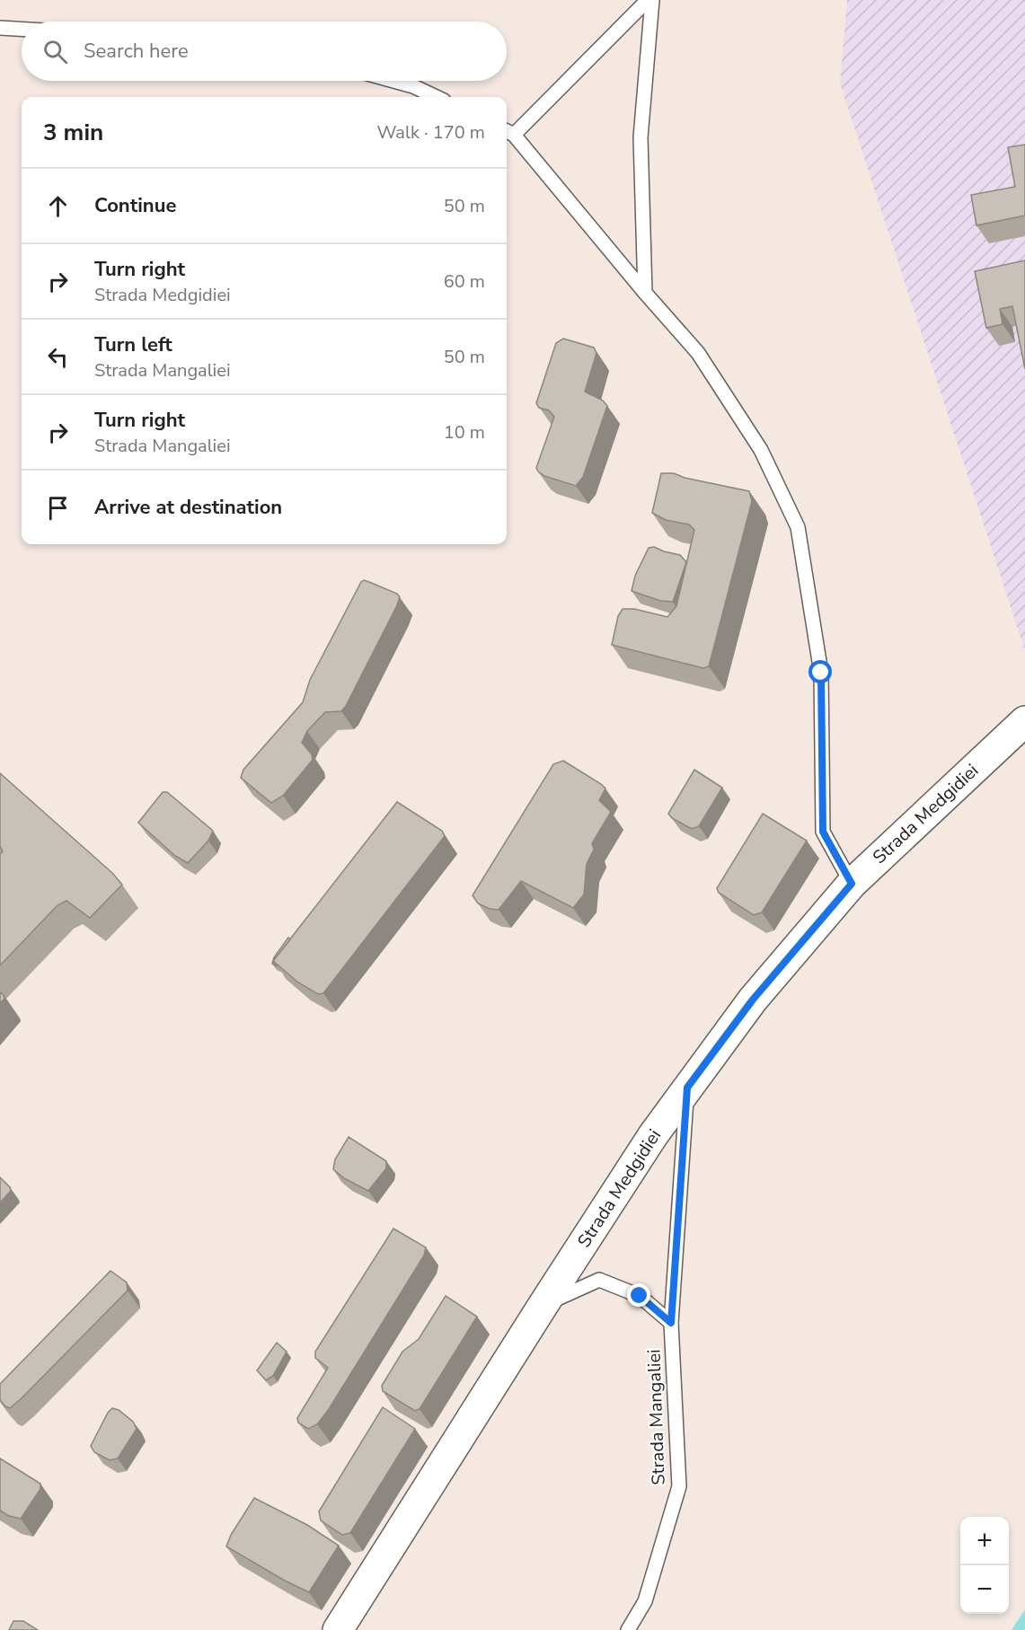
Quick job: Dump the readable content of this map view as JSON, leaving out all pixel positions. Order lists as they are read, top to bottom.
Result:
{
  "streets": {
    "main road": ["Strada Medgidiei"],
    "lane": ["Strada Mangaliei"]
  },
  "crossings": [
    ["Strada Medgidiei", "Strada Mangaliei"]
  ],
  "page": {
    "search": "Search here",
    "heading": ["3 min", "Walk · 170 m"],
    "list": [
      ["Continue", "50 m"],
      ["Turn right", "Strada Medgidiei", "60 m"],
      ["Turn left", "Strada Mangaliei", "50 m"],
      ["Turn right", "Strada Mangaliei", "10 m"],
      "Arrive at destination"
    ],
    "map_buttons": ["+", "−"]
  }
}
